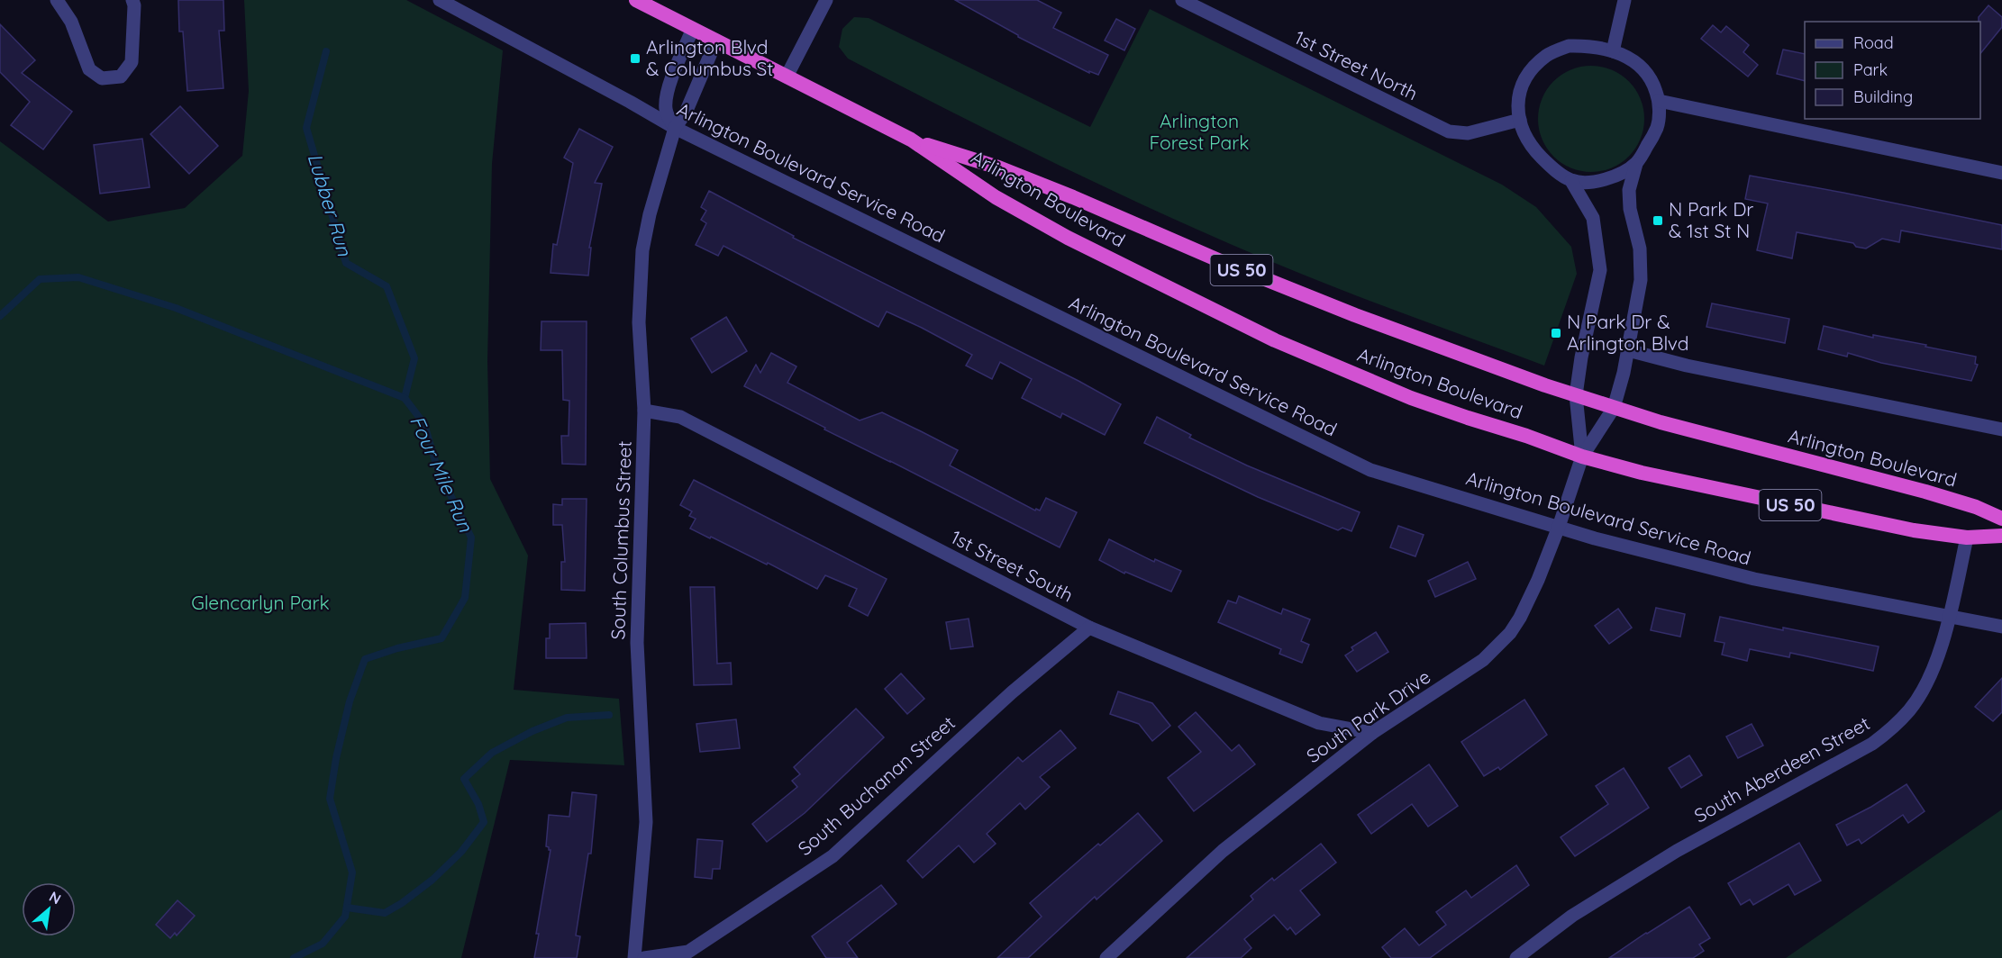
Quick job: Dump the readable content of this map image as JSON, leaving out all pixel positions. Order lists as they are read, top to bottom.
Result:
{
  "streets": {
    "highway": ["Arlington Boulevard", "US 50"],
    "street": [
      "1st Street North",
      "Arlington Boulevard Service Road",
      "South Columbus Street",
      "1st Street South",
      "South Park Drive",
      "South Aberdeen Street",
      "South Buchanan Street"
    ]
  },
  "crossings": [
    ["Arlington Boulevard Service Road", "South Columbus Street"],
    ["Arlington Boulevard Service Road", "South Park Drive"],
    ["Arlington Boulevard Service Road", "South Aberdeen Street"],
    ["Arlington Boulevard", "South Columbus Street"],
    ["Arlington Boulevard", "South Park Drive"],
    ["Arlington Boulevard", "South Aberdeen Street"],
    ["South Columbus Street", "1st Street South"],
    ["1st Street South", "South Park Drive"],
    ["1st Street South", "South Buchanan Street"]
  ],
  "water": ["Lubber Run", "Four Mile Run"],
  "parks": ["Arlington Forest Park", "Glencarlyn Park"],
  "places": {
    "transit": ["Arlington Blvd & Columbus St", "N Park Dr & 1st St N", "N Park Dr & Arlington Blvd"]
  },
  "legend": ["Road", "Park", "Building"],
  "north": "top right"
}
